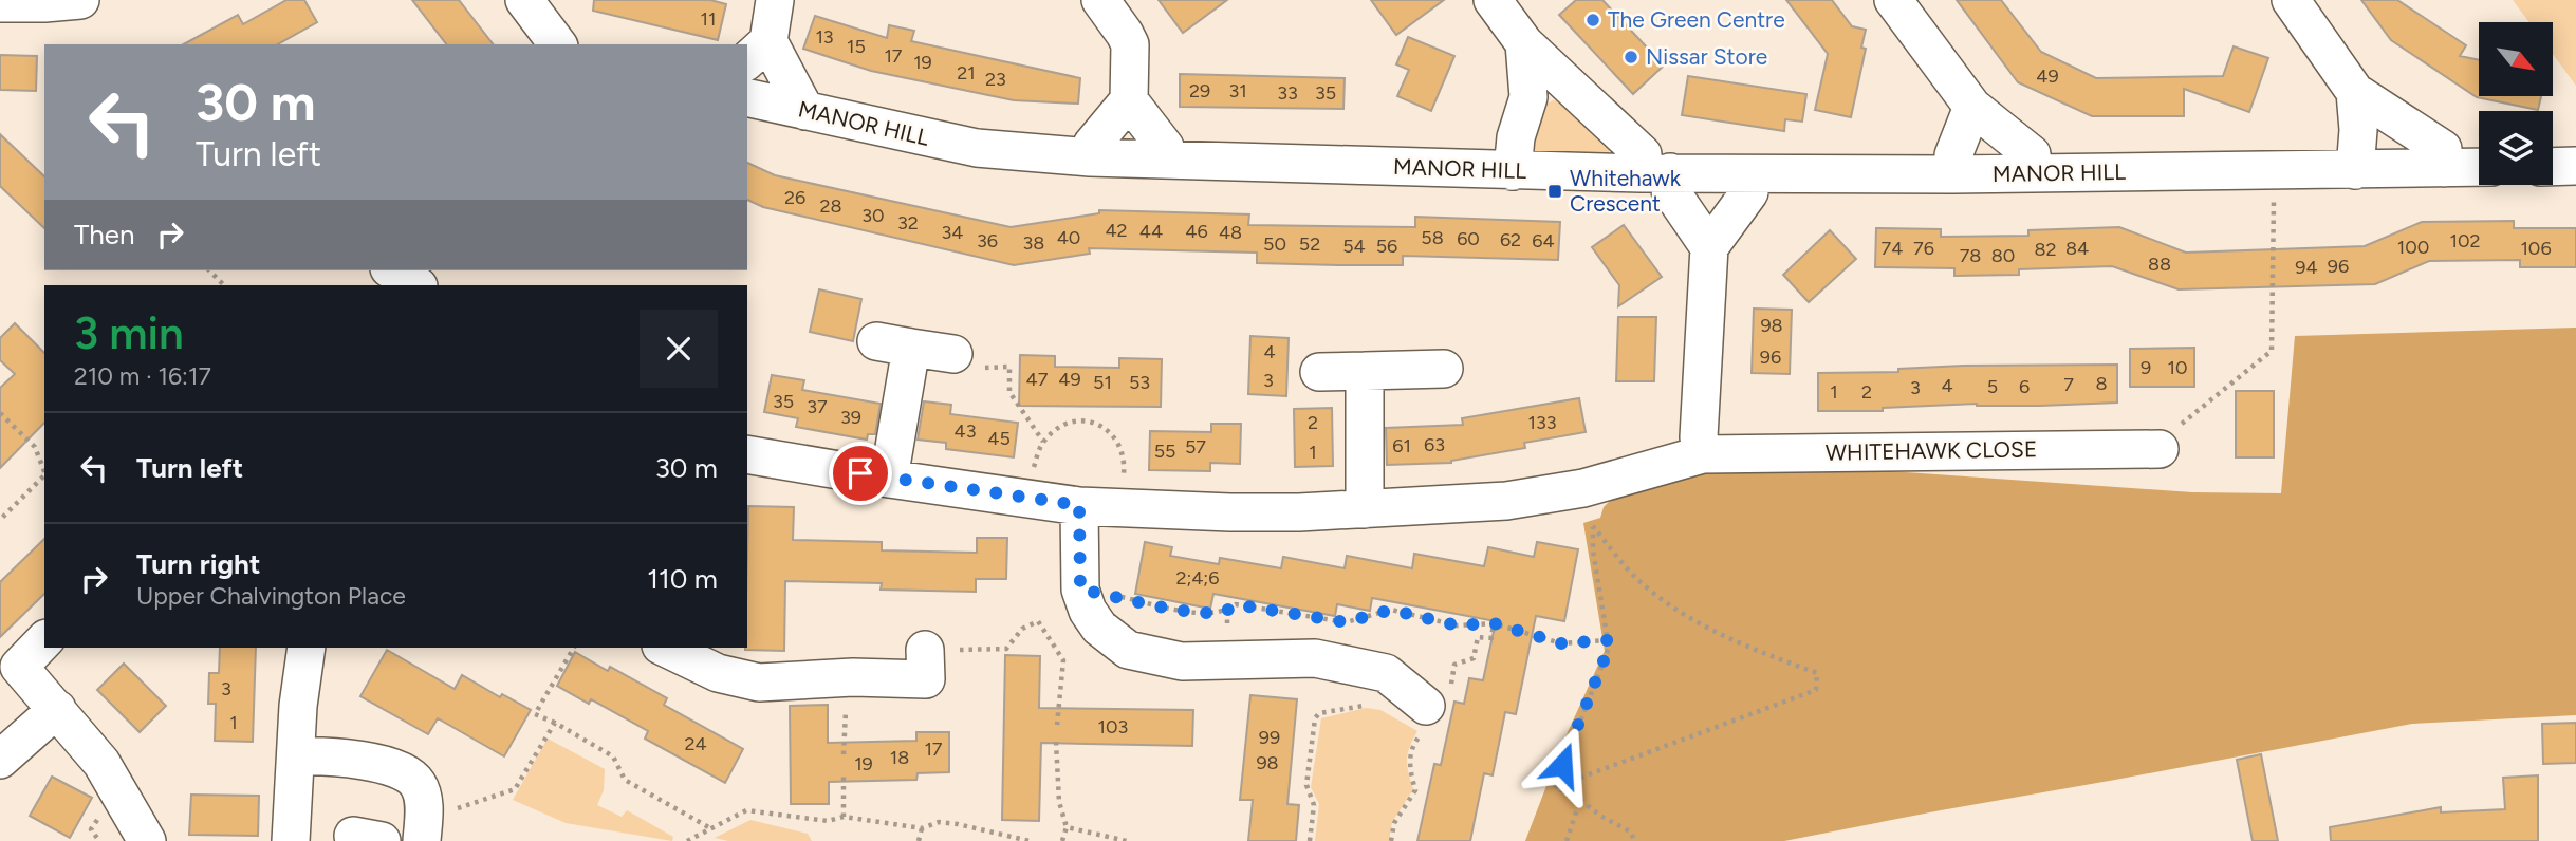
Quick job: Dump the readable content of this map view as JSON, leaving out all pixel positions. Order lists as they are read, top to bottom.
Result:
{
  "streets": {
    "street": ["MANOR HILL", "WHITEHAWK CLOSE"]
  },
  "places": {
    "other": ["The Green Centre", "Nissar Store"],
    "transit": ["Whitehawk Crescent"]
  },
  "house_numbers": [
    "11",
    "13",
    "15",
    "17",
    "19",
    "21",
    "49",
    "23",
    "29",
    "31",
    "33",
    "35",
    "26",
    "28",
    "30",
    "32",
    "42",
    "44",
    "46",
    "34",
    "48",
    "40",
    "58",
    "60",
    "62",
    "36",
    "64",
    "102",
    "38",
    "50",
    "52",
    "54",
    "56",
    "100",
    "74",
    "76",
    "84",
    "106",
    "82",
    "78",
    "80",
    "88",
    "96",
    "94",
    "98",
    "4",
    "96",
    "9",
    "10",
    "47",
    "49",
    "3",
    "51",
    "53",
    "8",
    "7",
    "4",
    "5",
    "6",
    "3",
    "1",
    "2",
    "35",
    "37",
    "39",
    "2",
    "133",
    "43",
    "45",
    "63",
    "61",
    "57",
    "55",
    "1",
    "2;4;6",
    "3",
    "1",
    "103",
    "99",
    "24",
    "17",
    "18",
    "98",
    "19"
  ],
  "north": "bottom right",
  "page": {
    "turn": ["30 m", "Turn left"],
    "then": "Then",
    "heading": ["3 min", "210 m · 16:17"],
    "list": [
      {
        "name": "Turn left",
        "value": "30 m"
      },
      {
        "name": "Turn right",
        "note": "Upper Chalvington Place",
        "value": "110 m"
      }
    ]
  }
}
